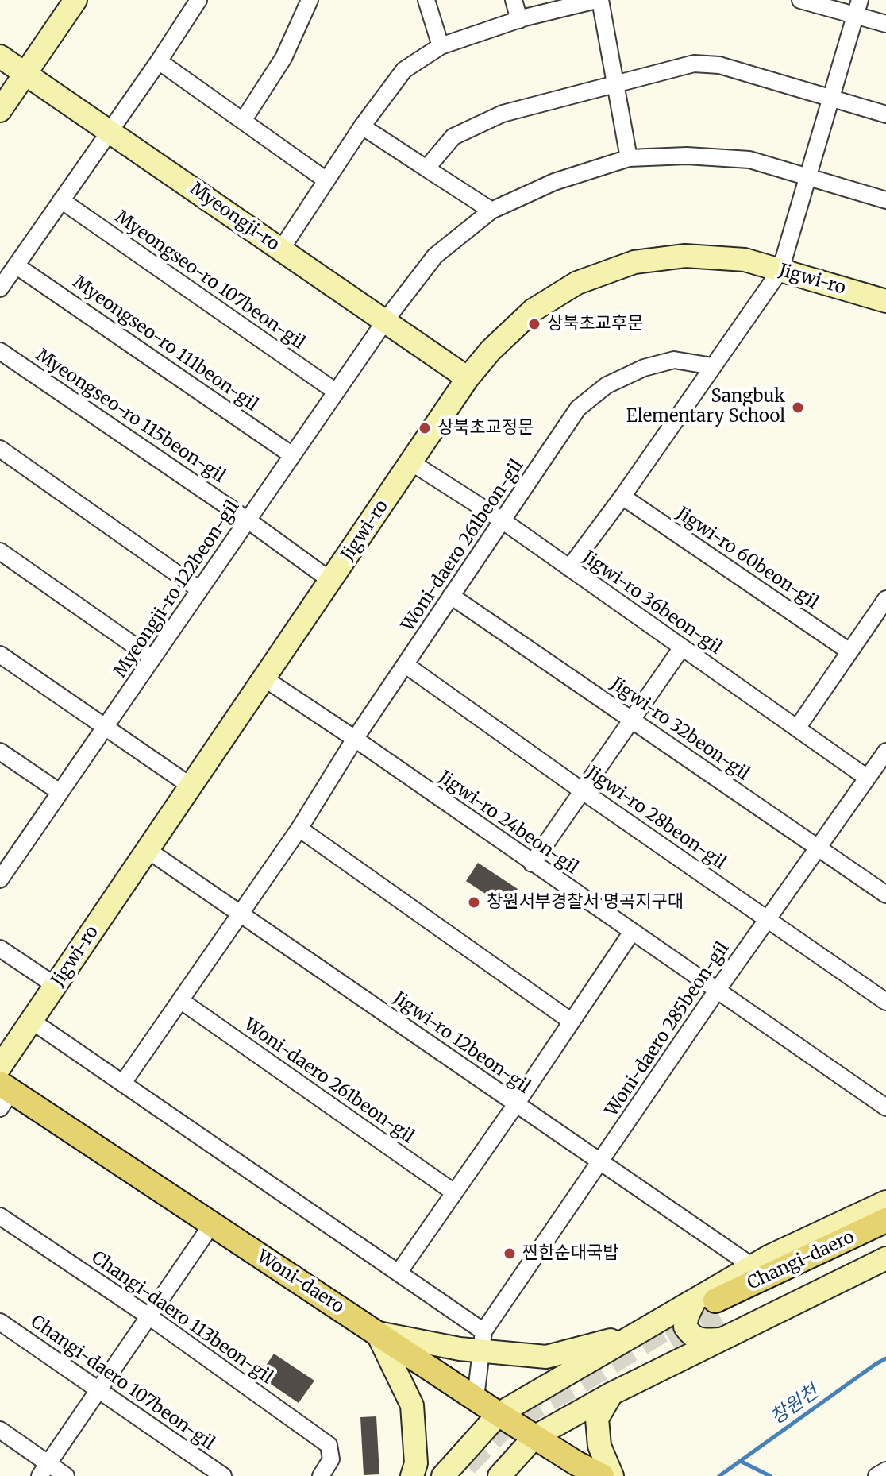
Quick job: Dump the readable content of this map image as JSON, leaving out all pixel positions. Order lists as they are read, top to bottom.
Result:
{
  "streets": {
    "main road": ["Changi-daero", "Woni-daero"],
    "street": [
      "Myeongji-ro",
      "Jigwi-ro",
      "Myeongseo-ro 107beon-gil",
      "Myeongseo-ro 111beon-gil",
      "Myeongseo-ro 115beon-gil",
      "Woni-daero 261beon-gil",
      "Jigwi-ro 60beon-gil",
      "Myeongji-ro 122beon-gil",
      "Jigwi-ro 36beon-gil",
      "Jigwi-ro 32beon-gil",
      "Jigwi-ro 28beon-gil",
      "Jigwi-ro 24beon-gil",
      "Woni-daero 285beon-gil",
      "Jigwi-ro 12beon-gil",
      "Changi-daero 113beon-gil",
      "Changi-daero 107beon-gil"
    ]
  },
  "crossings": [
    ["Myeongji-ro", "Jigwi-ro"],
    ["Myeongji-ro", "Myeongji-ro 122beon-gil"],
    ["Jigwi-ro", "Myeongseo-ro 115beon-gil"],
    ["Jigwi-ro", "Jigwi-ro 36beon-gil"],
    ["Jigwi-ro", "Jigwi-ro 24beon-gil"],
    ["Jigwi-ro", "Jigwi-ro 12beon-gil"],
    ["Myeongseo-ro 107beon-gil", "Myeongji-ro 122beon-gil"],
    ["Myeongseo-ro 111beon-gil", "Myeongji-ro 122beon-gil"],
    ["Myeongseo-ro 115beon-gil", "Myeongji-ro 122beon-gil"],
    ["Woni-daero 261beon-gil", "Jigwi-ro 36beon-gil"],
    ["Woni-daero 261beon-gil", "Jigwi-ro 32beon-gil"],
    ["Woni-daero 261beon-gil", "Jigwi-ro 28beon-gil"],
    ["Woni-daero 261beon-gil", "Jigwi-ro 24beon-gil"],
    ["Woni-daero 261beon-gil", "Jigwi-ro 12beon-gil"],
    ["Jigwi-ro 36beon-gil", "Woni-daero 285beon-gil"],
    ["Jigwi-ro 32beon-gil", "Woni-daero 285beon-gil"],
    ["Jigwi-ro 28beon-gil", "Woni-daero 285beon-gil"],
    ["Jigwi-ro 24beon-gil", "Woni-daero 285beon-gil"],
    ["Woni-daero 285beon-gil", "Jigwi-ro 12beon-gil"]
  ],
  "water": ["창원천"],
  "places": [
    "상북초교후문",
    "Sangbuk Elementary School",
    "상북초교정문",
    "창원서부경찰서 명곡지구대",
    "찐한순대국밥"
  ]
}
